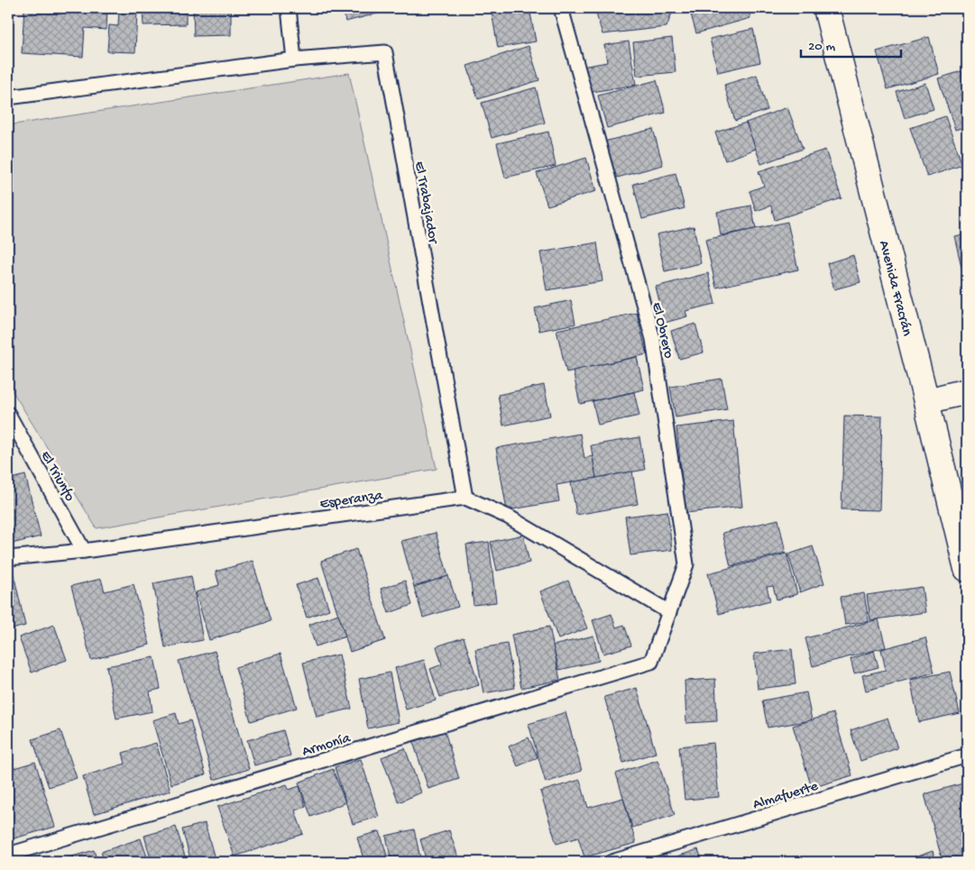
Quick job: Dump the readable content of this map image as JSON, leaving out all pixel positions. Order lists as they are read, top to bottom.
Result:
{
  "streets": {
    "main road": ["Avenida Fracrán"],
    "lane": [
      "El Trabajador",
      "El Obrero",
      "El Triunfo",
      "Esperanza",
      "Armonía",
      "Almafuerte"
    ]
  },
  "crossings": [
    ["El Trabajador", "Esperanza"],
    ["El Obrero", "Armonía"],
    ["El Triunfo", "Esperanza"]
  ],
  "scale_bar": "20 m"
}
